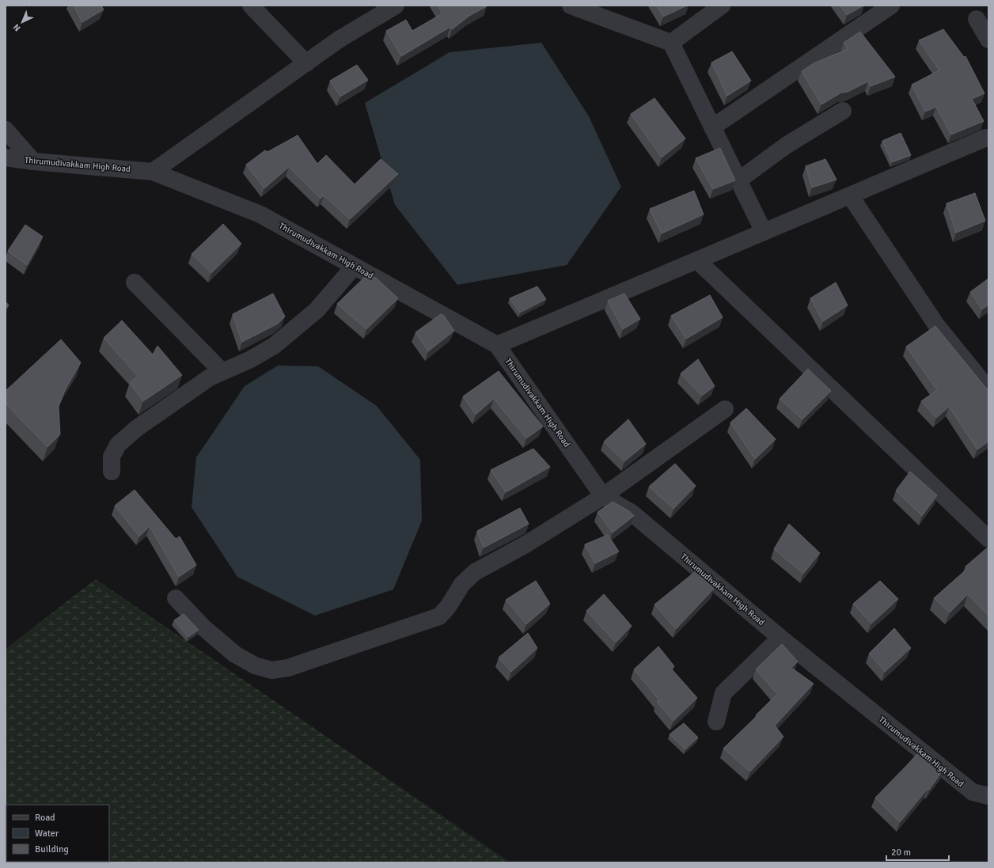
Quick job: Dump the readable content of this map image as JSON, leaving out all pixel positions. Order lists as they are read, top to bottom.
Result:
{
  "streets": {
    "street": ["Thirumudivakkam High Road"]
  },
  "legend": ["Road", "Water", "Building"],
  "scale_bar": "20 m",
  "north": "bottom left"
}
